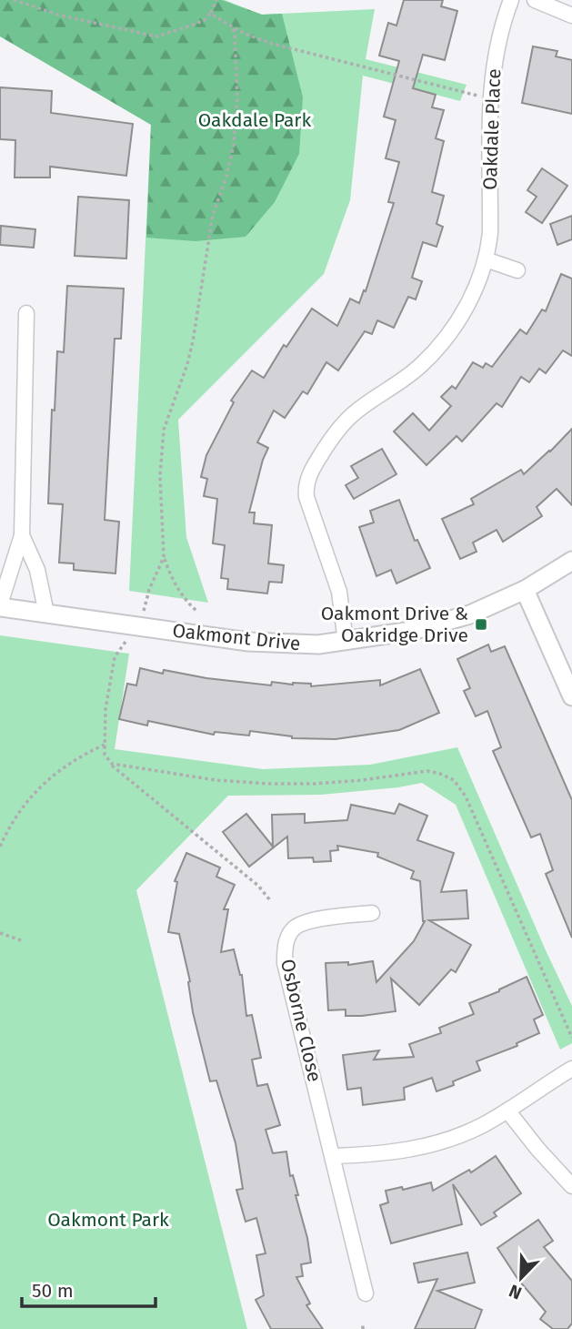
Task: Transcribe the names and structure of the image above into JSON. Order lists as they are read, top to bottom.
{
  "streets": {
    "street": ["Oakdale Place", "Oakmont Drive", "Osborne Close"]
  },
  "crossings": [
    ["Oakdale Place", "Oakmont Drive"]
  ],
  "parks": ["Oakdale Park", "Oakmont Park"],
  "places": {
    "transit": ["Oakmont Drive & Oakridge Drive"]
  },
  "scale_bar": "50 m",
  "north": "bottom left"
}
